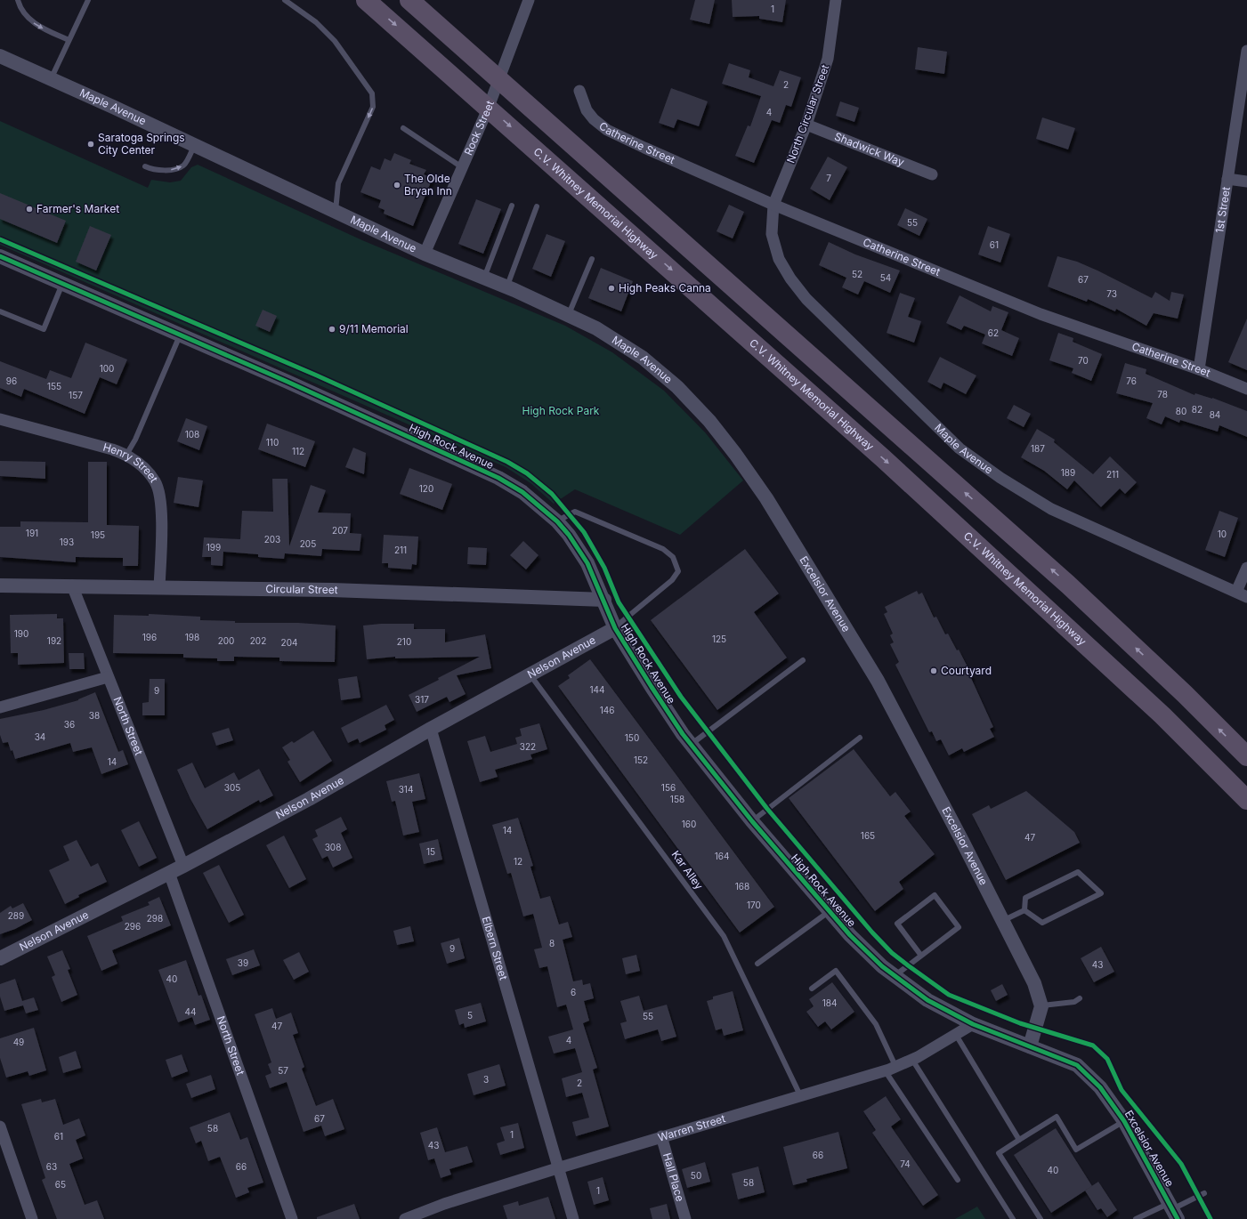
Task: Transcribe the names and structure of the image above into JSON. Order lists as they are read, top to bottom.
{
  "streets": {
    "highway": ["C.V. Whitney Memorial Highway"],
    "street": [
      "Maple Avenue",
      "North Circular Street",
      "Rock Street",
      "Catherine Street",
      "Shadwick Way",
      "1st Street",
      "High Rock Avenue",
      "Henry Street",
      "Circular Street",
      "Excelsior Avenue",
      "Nelson Avenue",
      "North Street",
      "Elbern Street",
      "Warren Street",
      "Hall Place"
    ],
    "lane": ["Kar Alley"]
  },
  "crossings": [
    ["Maple Avenue", "North Circular Street"],
    ["Maple Avenue", "Rock Street"],
    ["Maple Avenue", "Catherine Street"],
    ["Maple Avenue", "Excelsior Avenue"],
    ["North Circular Street", "Catherine Street"],
    ["North Circular Street", "Shadwick Way"],
    ["Rock Street", "C.V. Whitney Memorial Highway"],
    ["Catherine Street", "1st Street"],
    ["High Rock Avenue", "Circular Street"],
    ["High Rock Avenue", "Excelsior Avenue"],
    ["High Rock Avenue", "Nelson Avenue"],
    ["High Rock Avenue", "Warren Street"],
    ["Henry Street", "Circular Street"],
    ["Circular Street", "North Street"],
    ["Nelson Avenue", "North Street"],
    ["Nelson Avenue", "Kar Alley"],
    ["Nelson Avenue", "Elbern Street"],
    ["Kar Alley", "Warren Street"],
    ["Elbern Street", "Warren Street"],
    ["Warren Street", "Hall Place"]
  ],
  "parks": ["High Rock Park"],
  "places": [
    "Saratoga Springs City Center",
    "The Olde Bryan Inn",
    "Farmer's Market",
    "High Peaks Canna",
    "9/11 Memorial",
    "Courtyard"
  ],
  "house_numbers": [
    "1",
    "2",
    "4",
    "7",
    "55",
    "61",
    "52",
    "54",
    "67",
    "73",
    "62",
    "70",
    "100",
    "96",
    "76",
    "155",
    "78",
    "157",
    "82",
    "80",
    "84",
    "108",
    "110",
    "187",
    "112",
    "189",
    "211",
    "120",
    "207",
    "191",
    "10",
    "195",
    "203",
    "193",
    "205",
    "199",
    "211",
    "190",
    "196",
    "198",
    "125",
    "192",
    "200",
    "202",
    "210",
    "204",
    "144",
    "9",
    "317",
    "146",
    "38",
    "36",
    "34",
    "150",
    "322",
    "152",
    "14",
    "305",
    "156",
    "314",
    "158",
    "160",
    "14",
    "165",
    "47",
    "308",
    "15",
    "164",
    "12",
    "168",
    "170",
    "289",
    "298",
    "296",
    "8",
    "9",
    "39",
    "43",
    "40",
    "6",
    "184",
    "44",
    "5",
    "55",
    "47",
    "4",
    "49",
    "57",
    "3",
    "2",
    "67",
    "58",
    "1",
    "61",
    "43",
    "66",
    "74",
    "63",
    "66",
    "40",
    "50",
    "58",
    "65",
    "1"
  ]
}
